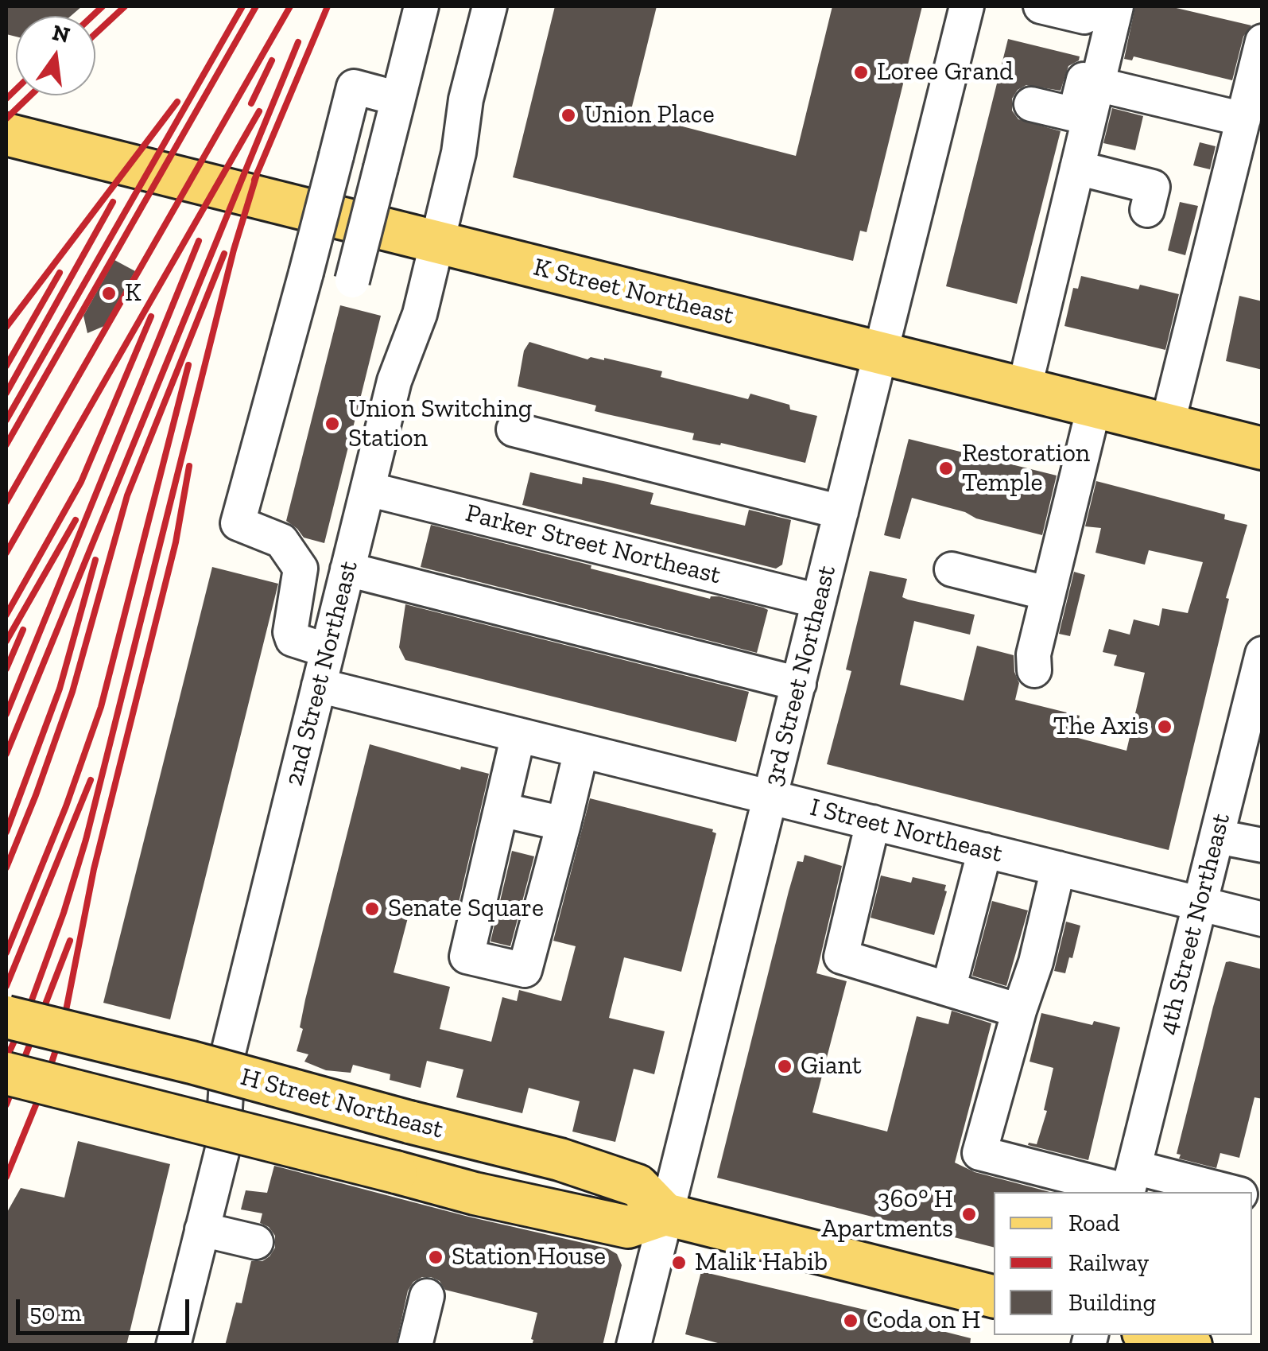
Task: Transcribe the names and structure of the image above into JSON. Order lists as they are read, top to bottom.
{
  "streets": {
    "main road": ["K Street Northeast", "H Street Northeast"],
    "street": [
      "Parker Street Northeast",
      "2nd Street Northeast",
      "3rd Street Northeast",
      "I Street Northeast",
      "4th Street Northeast"
    ]
  },
  "crossings": [
    ["K Street Northeast", "2nd Street Northeast"],
    ["K Street Northeast", "3rd Street Northeast"],
    ["Parker Street Northeast", "2nd Street Northeast"],
    ["Parker Street Northeast", "3rd Street Northeast"],
    ["2nd Street Northeast", "I Street Northeast"],
    ["3rd Street Northeast", "I Street Northeast"],
    ["3rd Street Northeast", "H Street Northeast"],
    ["I Street Northeast", "4th Street Northeast"]
  ],
  "places": [
    "Loree Grand",
    "Union Place",
    "K",
    "Union Switching Station",
    "Restoration Temple",
    "The Axis",
    "Senate Square",
    "Giant",
    "360° H Apartments",
    "Station House",
    "Malik Habib",
    "Coda on H"
  ],
  "legend": ["Road", "Railway", "Building"],
  "scale_bar": "50 m",
  "north": "top"
}
